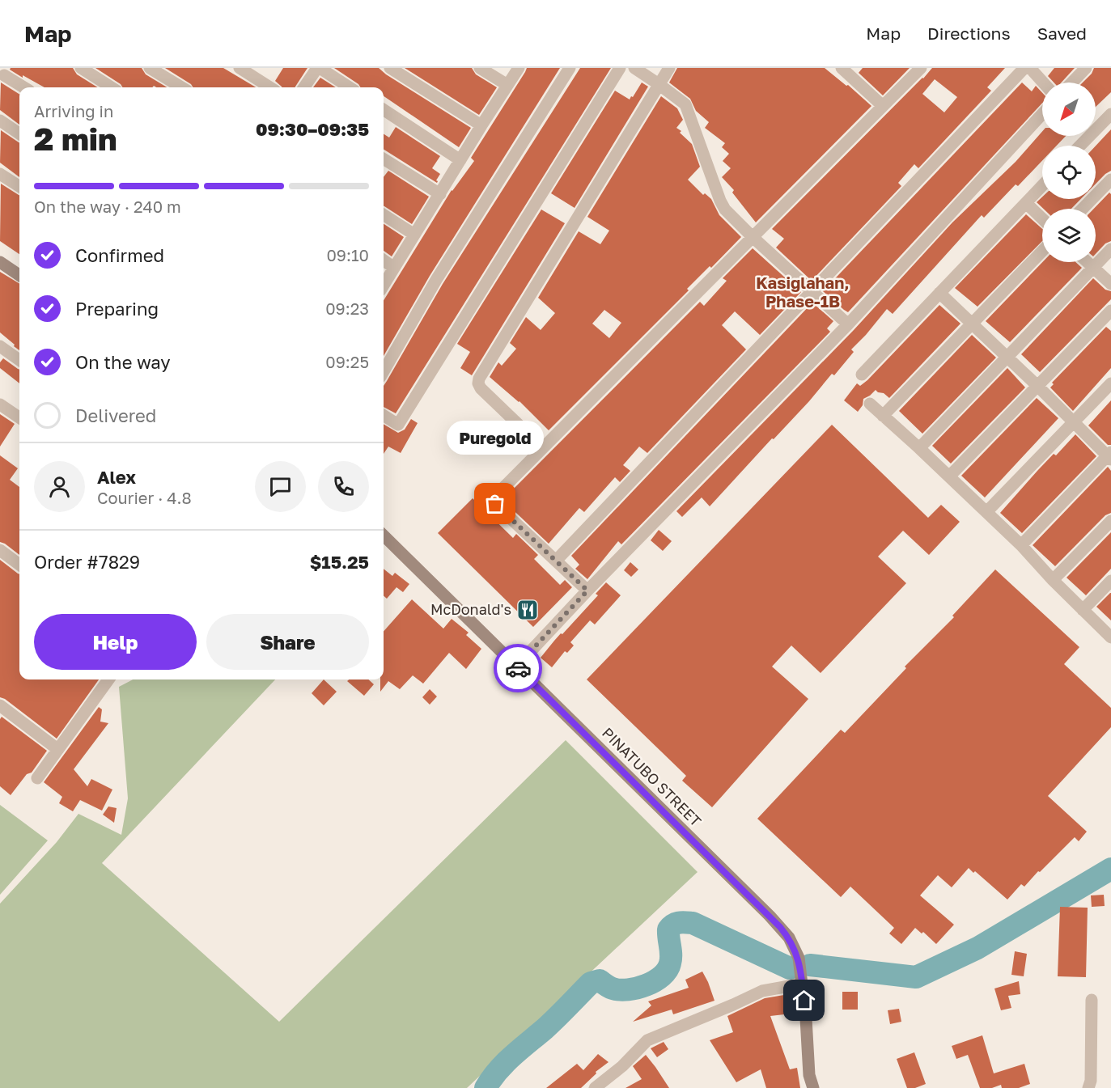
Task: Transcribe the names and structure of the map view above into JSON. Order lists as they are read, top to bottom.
{
  "streets": {
    "street": ["PINATUBO STREET"]
  },
  "districts": ["Kasiglahan, Phase-1B"],
  "places": {
    "other": ["Puregold"],
    "restaurant": ["McDonald's"]
  },
  "north": "bottom left",
  "page": {
    "header": "Map",
    "nav": ["Map", "Directions", "Saved"],
    "heading": ["2 min", "Arriving in", "09:30–09:35"],
    "panel": [
      "Alex",
      "Courier · 4.8",
      "Order #7829",
      "$15.25"
    ],
    "bar": "On the way · 240 m",
    "list": [
      ["Confirmed", "09:10"],
      ["Preparing", "09:23"],
      ["On the way", "09:25"],
      "Delivered"
    ],
    "bubble": "Puregold",
    "buttons": ["Help", "Share"]
  }
}
